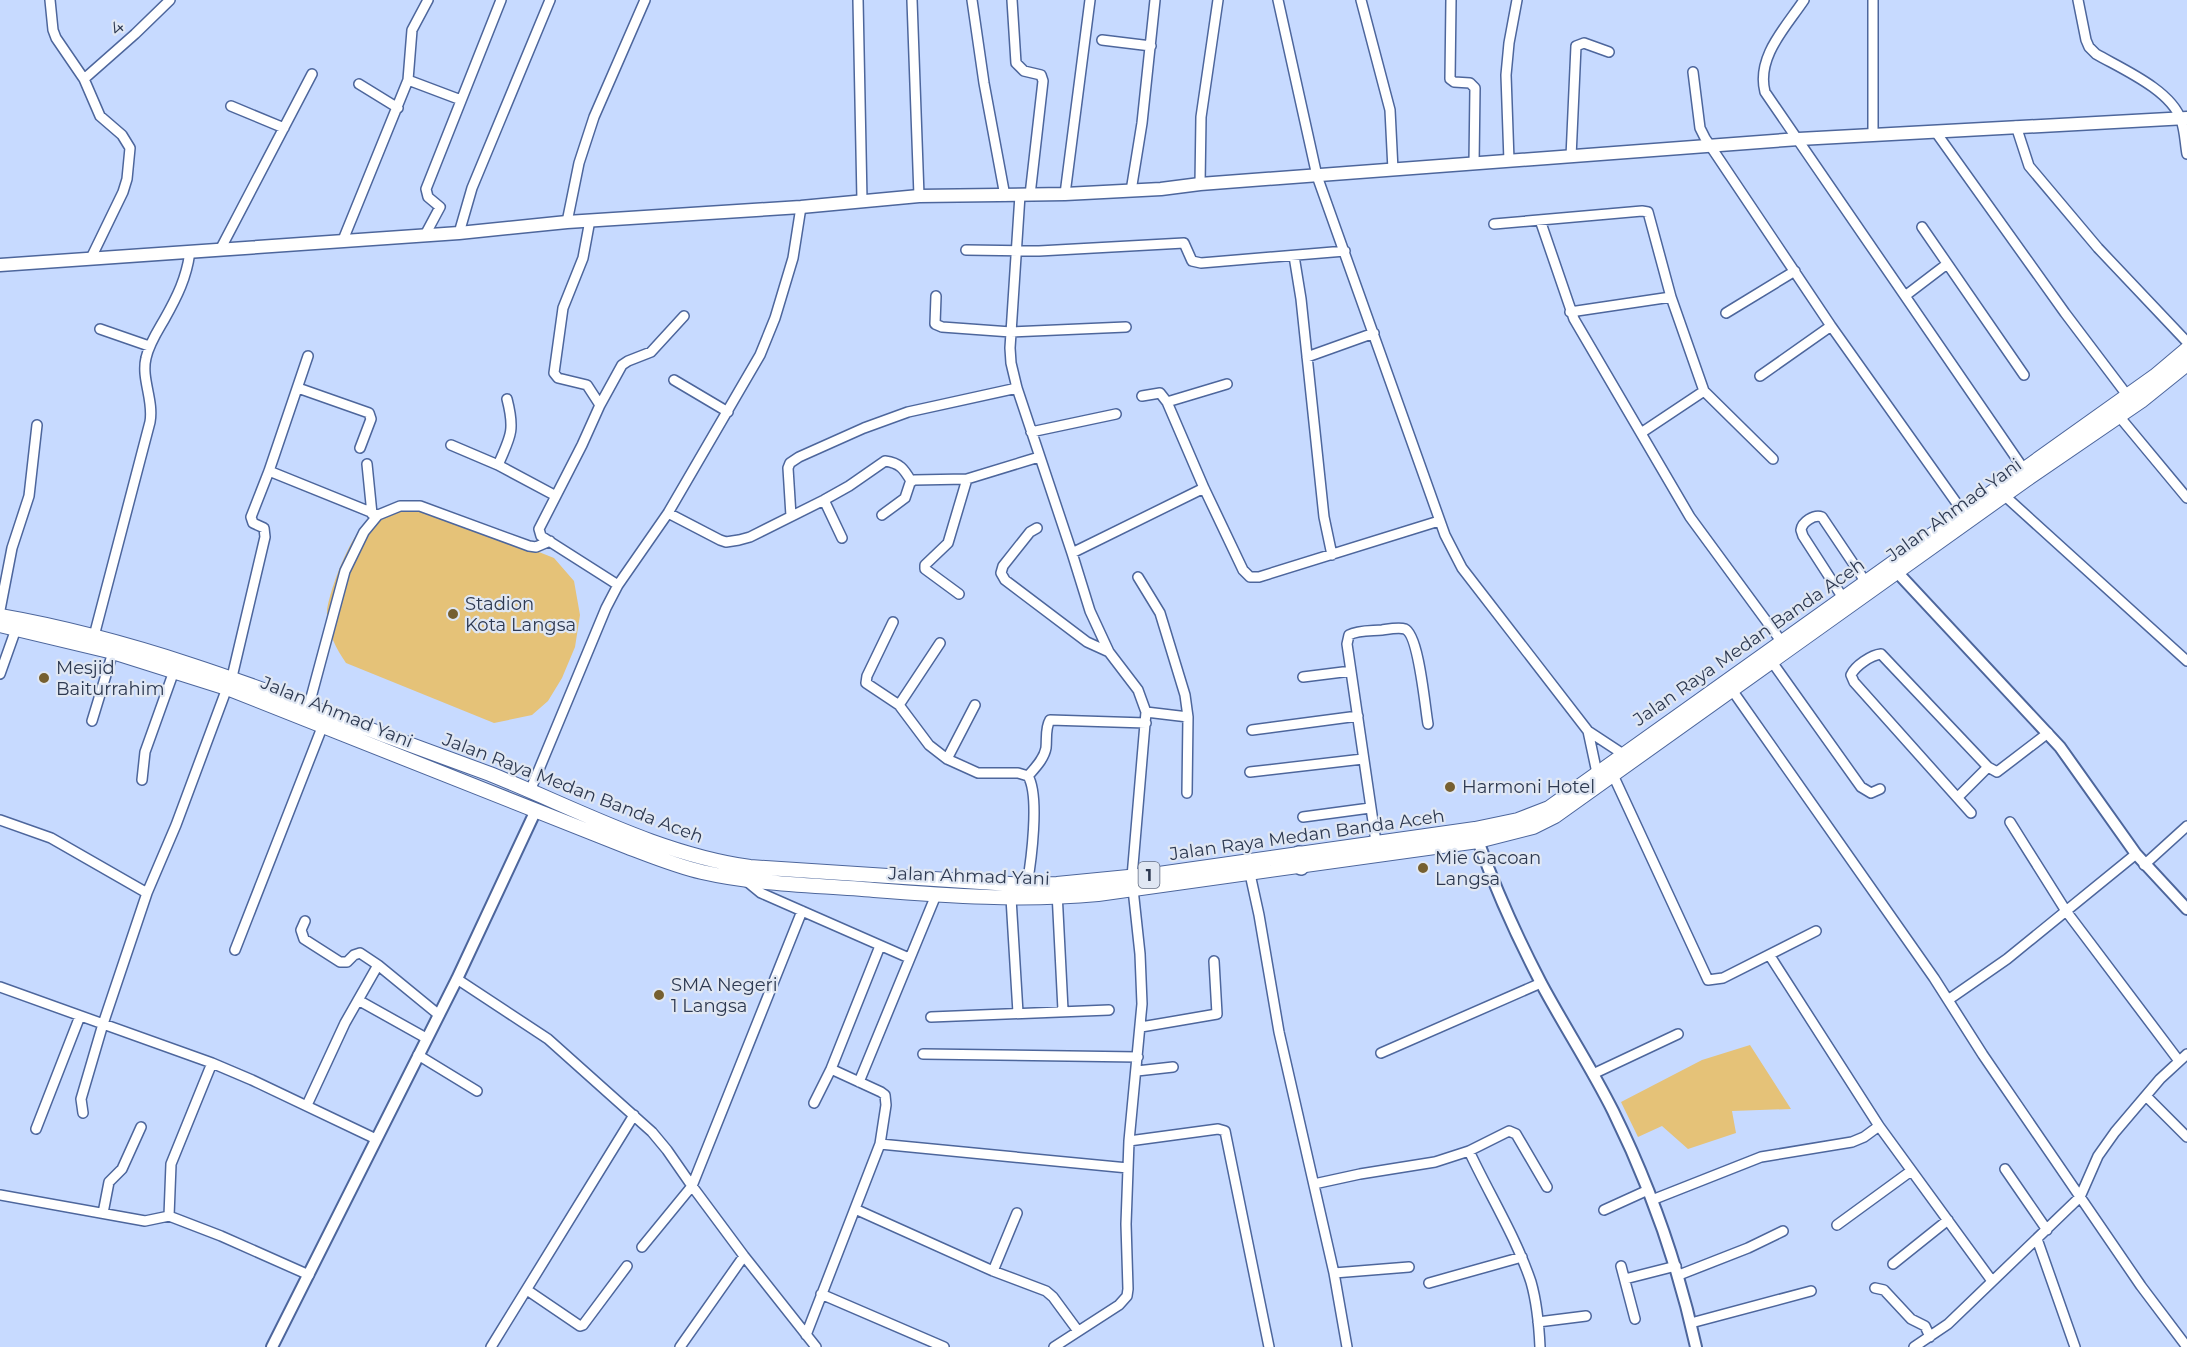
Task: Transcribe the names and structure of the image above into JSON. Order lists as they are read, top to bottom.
{
  "streets": {
    "main road": ["Jalan Ahmad Yani", "Jalan Raya Medan Banda Aceh", "1"],
    "street": ["4"]
  },
  "crossings": [
    ["Jalan Ahmad Yani", "Jalan Raya Medan Banda Aceh"]
  ],
  "places": [
    "Stadion Kota Langsa",
    "Mesjid Baiturrahim",
    "Harmoni Hotel",
    "Mie Gacoan Langsa",
    "SMA Negeri 1 Langsa"
  ]
}
